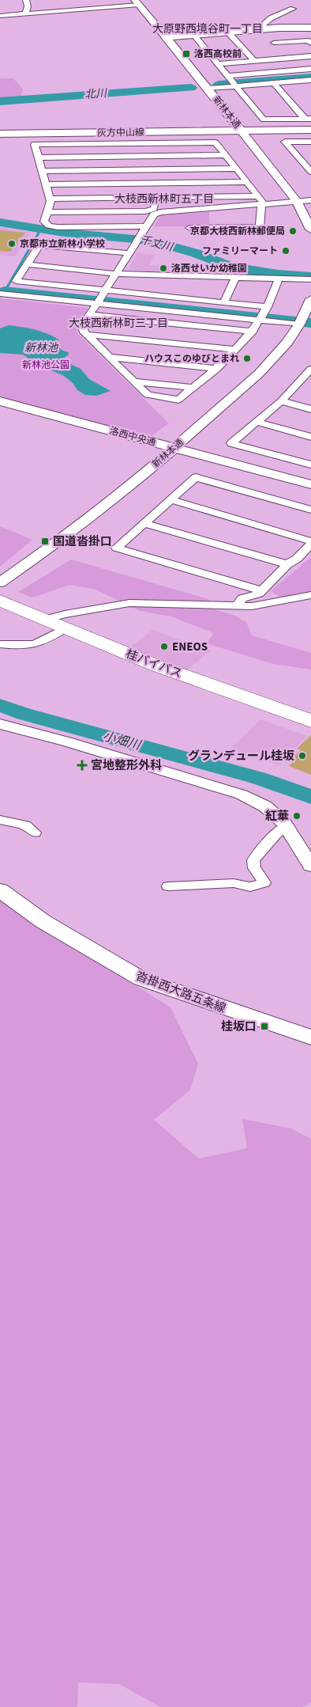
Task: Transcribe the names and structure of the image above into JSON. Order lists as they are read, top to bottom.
{
  "streets": {
    "highway": ["桂バイパス"],
    "main road": ["新林本通", "灰方中山線", "沓掛西大路五条線"],
    "street": ["洛西中央通"]
  },
  "crossings": [
    ["新林本通", "灰方中山線"],
    ["新林本通", "洛西中央通"]
  ],
  "districts": ["大原野西境谷町一丁目", "大枝西新林町五丁目", "大枝西新林町三丁目"],
  "water": [
    "北川",
    "千丈川",
    "新林池",
    "小畑川"
  ],
  "parks": ["新林池公園"],
  "places": {
    "transit": ["洛西高校前", "国道沓掛口", "桂坂口"],
    "other": [
      "京都大枝西新林郵便局",
      "京都市立新林小学校",
      "ファミリーマート",
      "洛西せいか幼稚園",
      "ハウスこのゆびとまれ",
      "ENEOS",
      "グランデュール桂坂",
      "紅華"
    ],
    "health": ["宮地整形外科"]
  }
}
